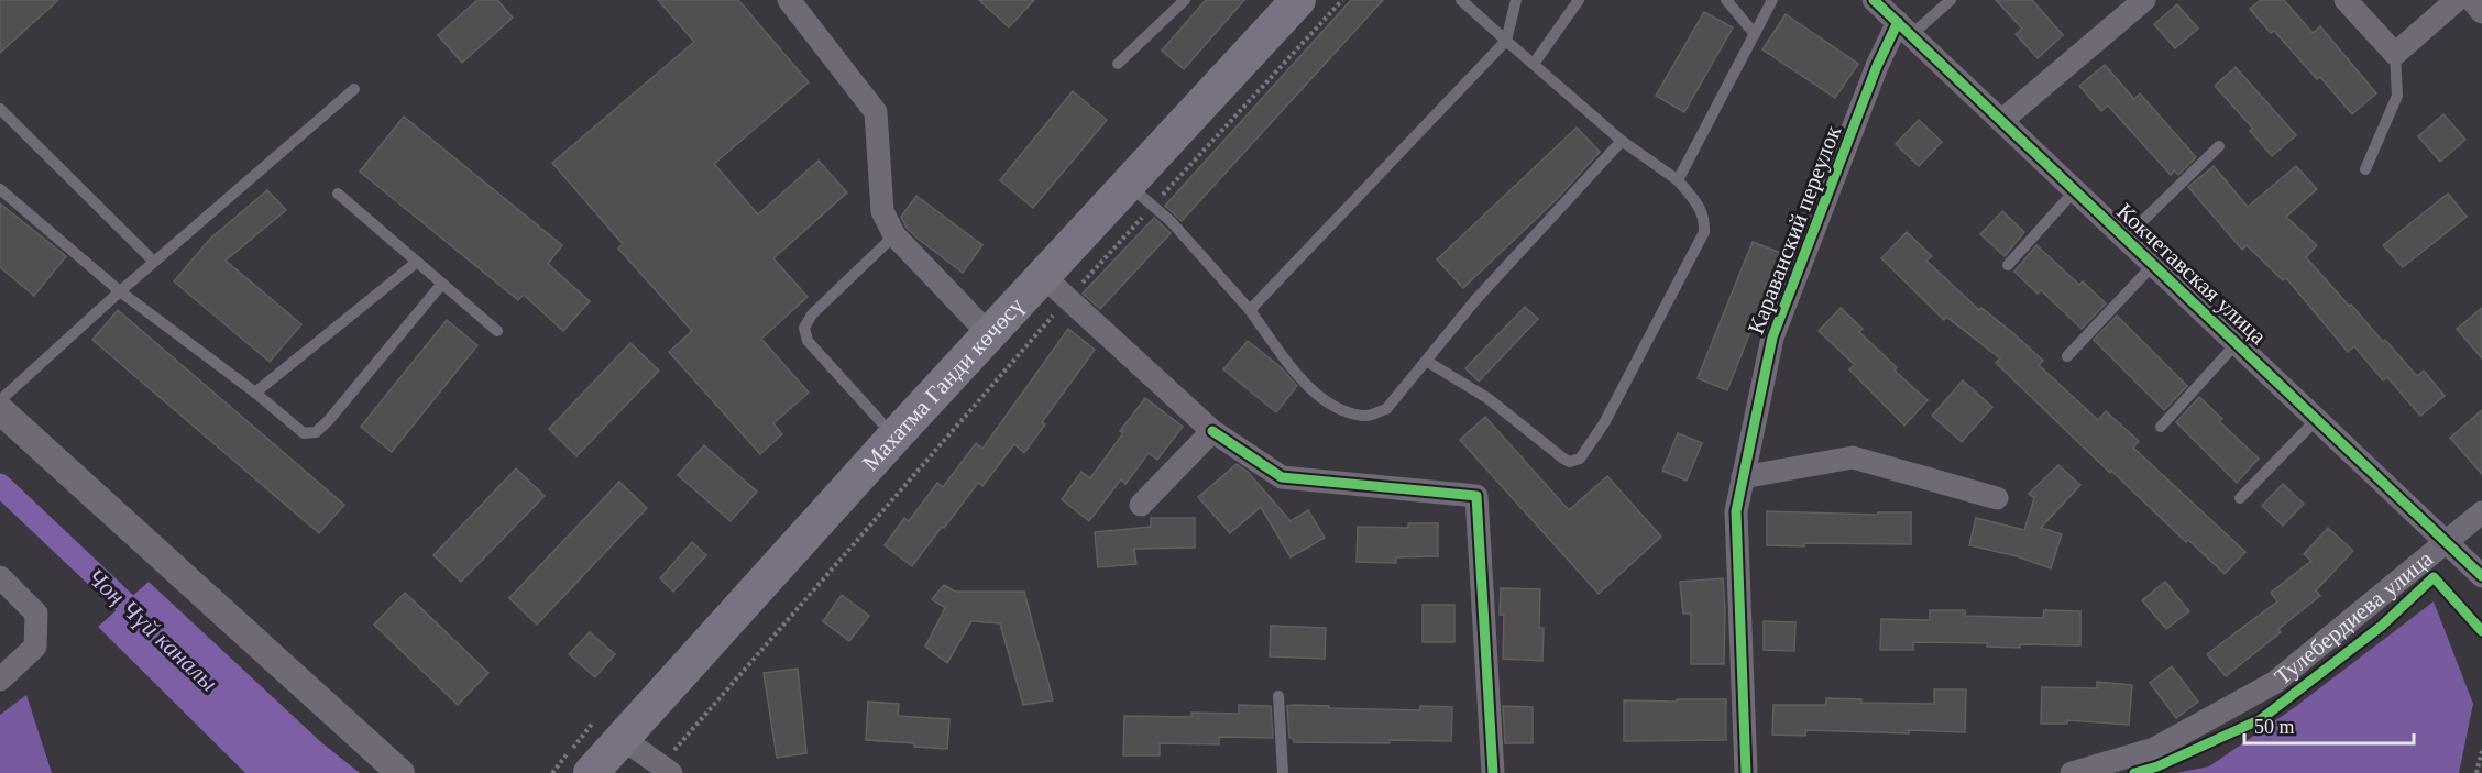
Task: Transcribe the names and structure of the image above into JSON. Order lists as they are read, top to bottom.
{
  "streets": {
    "main road": ["Махатма Ганди көчөсү"],
    "street": ["Караванский переулок", "Кокчетавская улица", "Тулебердиева улица"]
  },
  "crossings": [
    ["Караванский переулок", "Кокчетавская улица"],
    ["Кокчетавская улица", "Тулебердиева улица"]
  ],
  "water": ["Чоң Чүй каналы"],
  "scale_bar": "50 m"
}
